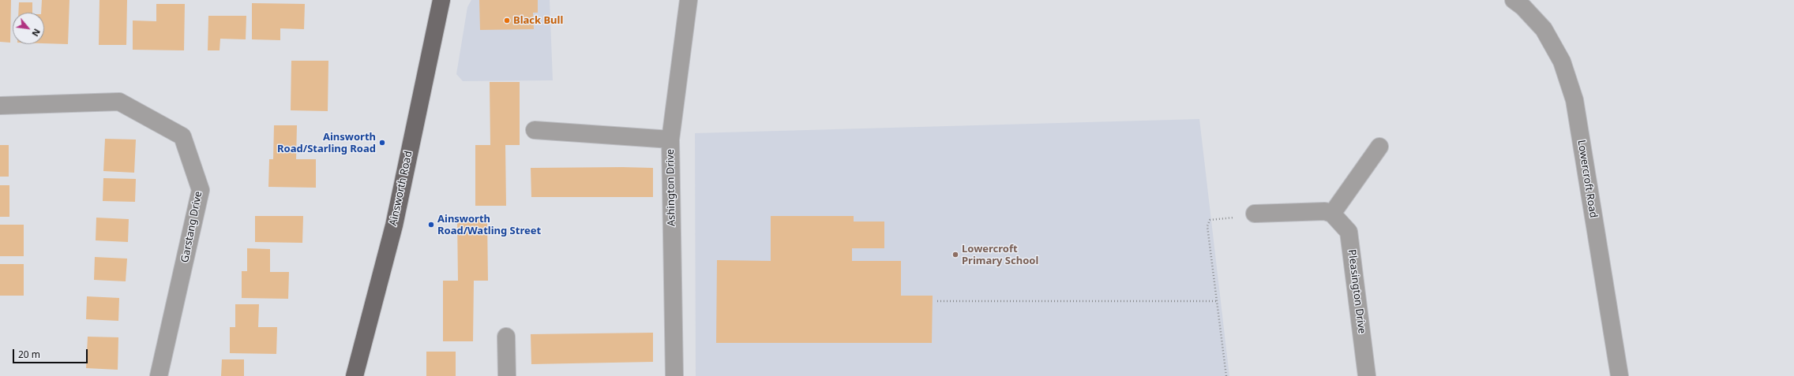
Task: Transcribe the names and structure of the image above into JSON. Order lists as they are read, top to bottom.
{
  "streets": {
    "main road": ["Ainsworth Road"],
    "street": [
      "Lowercroft Road",
      "Ashington Drive",
      "Garstang Drive",
      "Pleasington Drive"
    ]
  },
  "places": [
    "Black Bull",
    "Ainsworth Road/Starling Road",
    "Ainsworth Road/Watling Street",
    "Lowercroft Primary School"
  ],
  "scale_bar": "20 m",
  "north": "bottom right"
}
